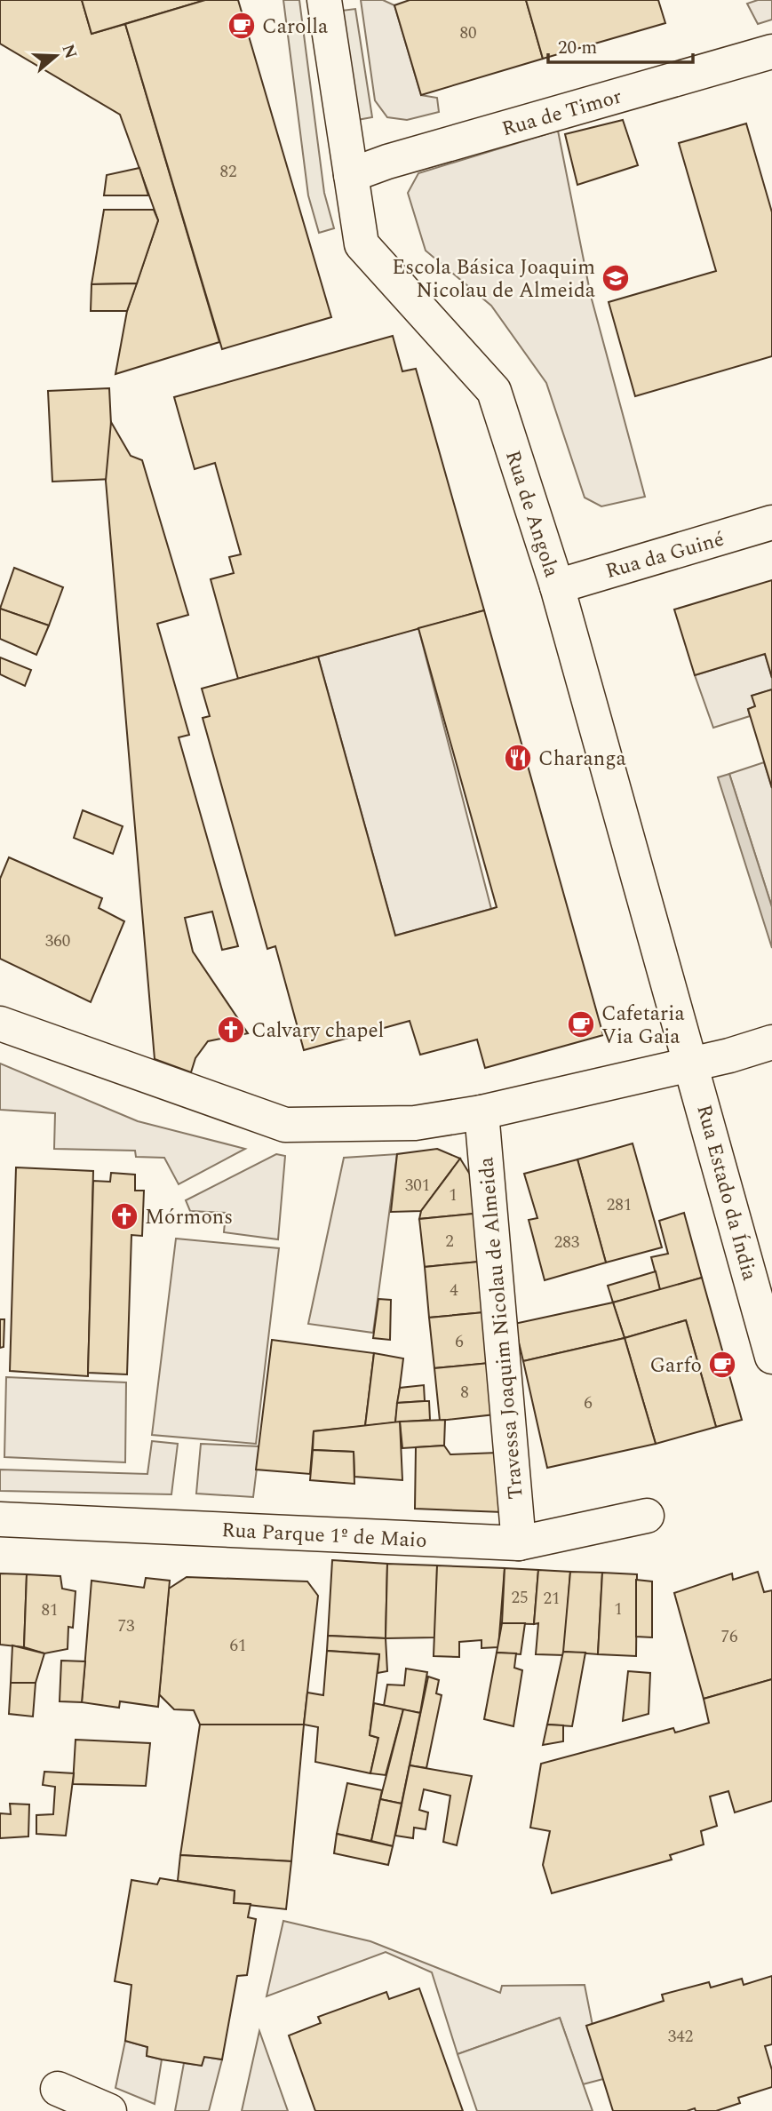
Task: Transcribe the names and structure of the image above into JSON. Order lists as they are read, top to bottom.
{
  "streets": {
    "street": [
      "Rua de Timor",
      "Rua de Angola",
      "Rua da Guiné",
      "Rua Estado da Índia",
      "Travessa Joaquim Nicolau de Almeida",
      "Rua Parque 1º de Maio"
    ]
  },
  "crossings": [
    ["Rua de Timor", "Rua de Angola"],
    ["Rua de Angola", "Rua da Guiné"],
    ["Rua de Angola", "Rua Estado da Índia"],
    ["Travessa Joaquim Nicolau de Almeida", "Rua Parque 1º de Maio"]
  ],
  "places": {
    "cafe": ["Carolla", "Cafetaria Via Gaia", "Garfo"],
    "school or university": ["Escola Básica Joaquim Nicolau de Almeida"],
    "restaurant": ["Charanga"],
    "church": ["Calvary chapel", "Mórmons"]
  },
  "house_numbers": [
    "80",
    "82",
    "360",
    "301",
    "1",
    "281",
    "2",
    "283",
    "4",
    "6",
    "8",
    "6",
    "25",
    "21",
    "1",
    "81",
    "73",
    "76",
    "61",
    "342"
  ],
  "scale_bar": "20 m",
  "north": "right"
}
